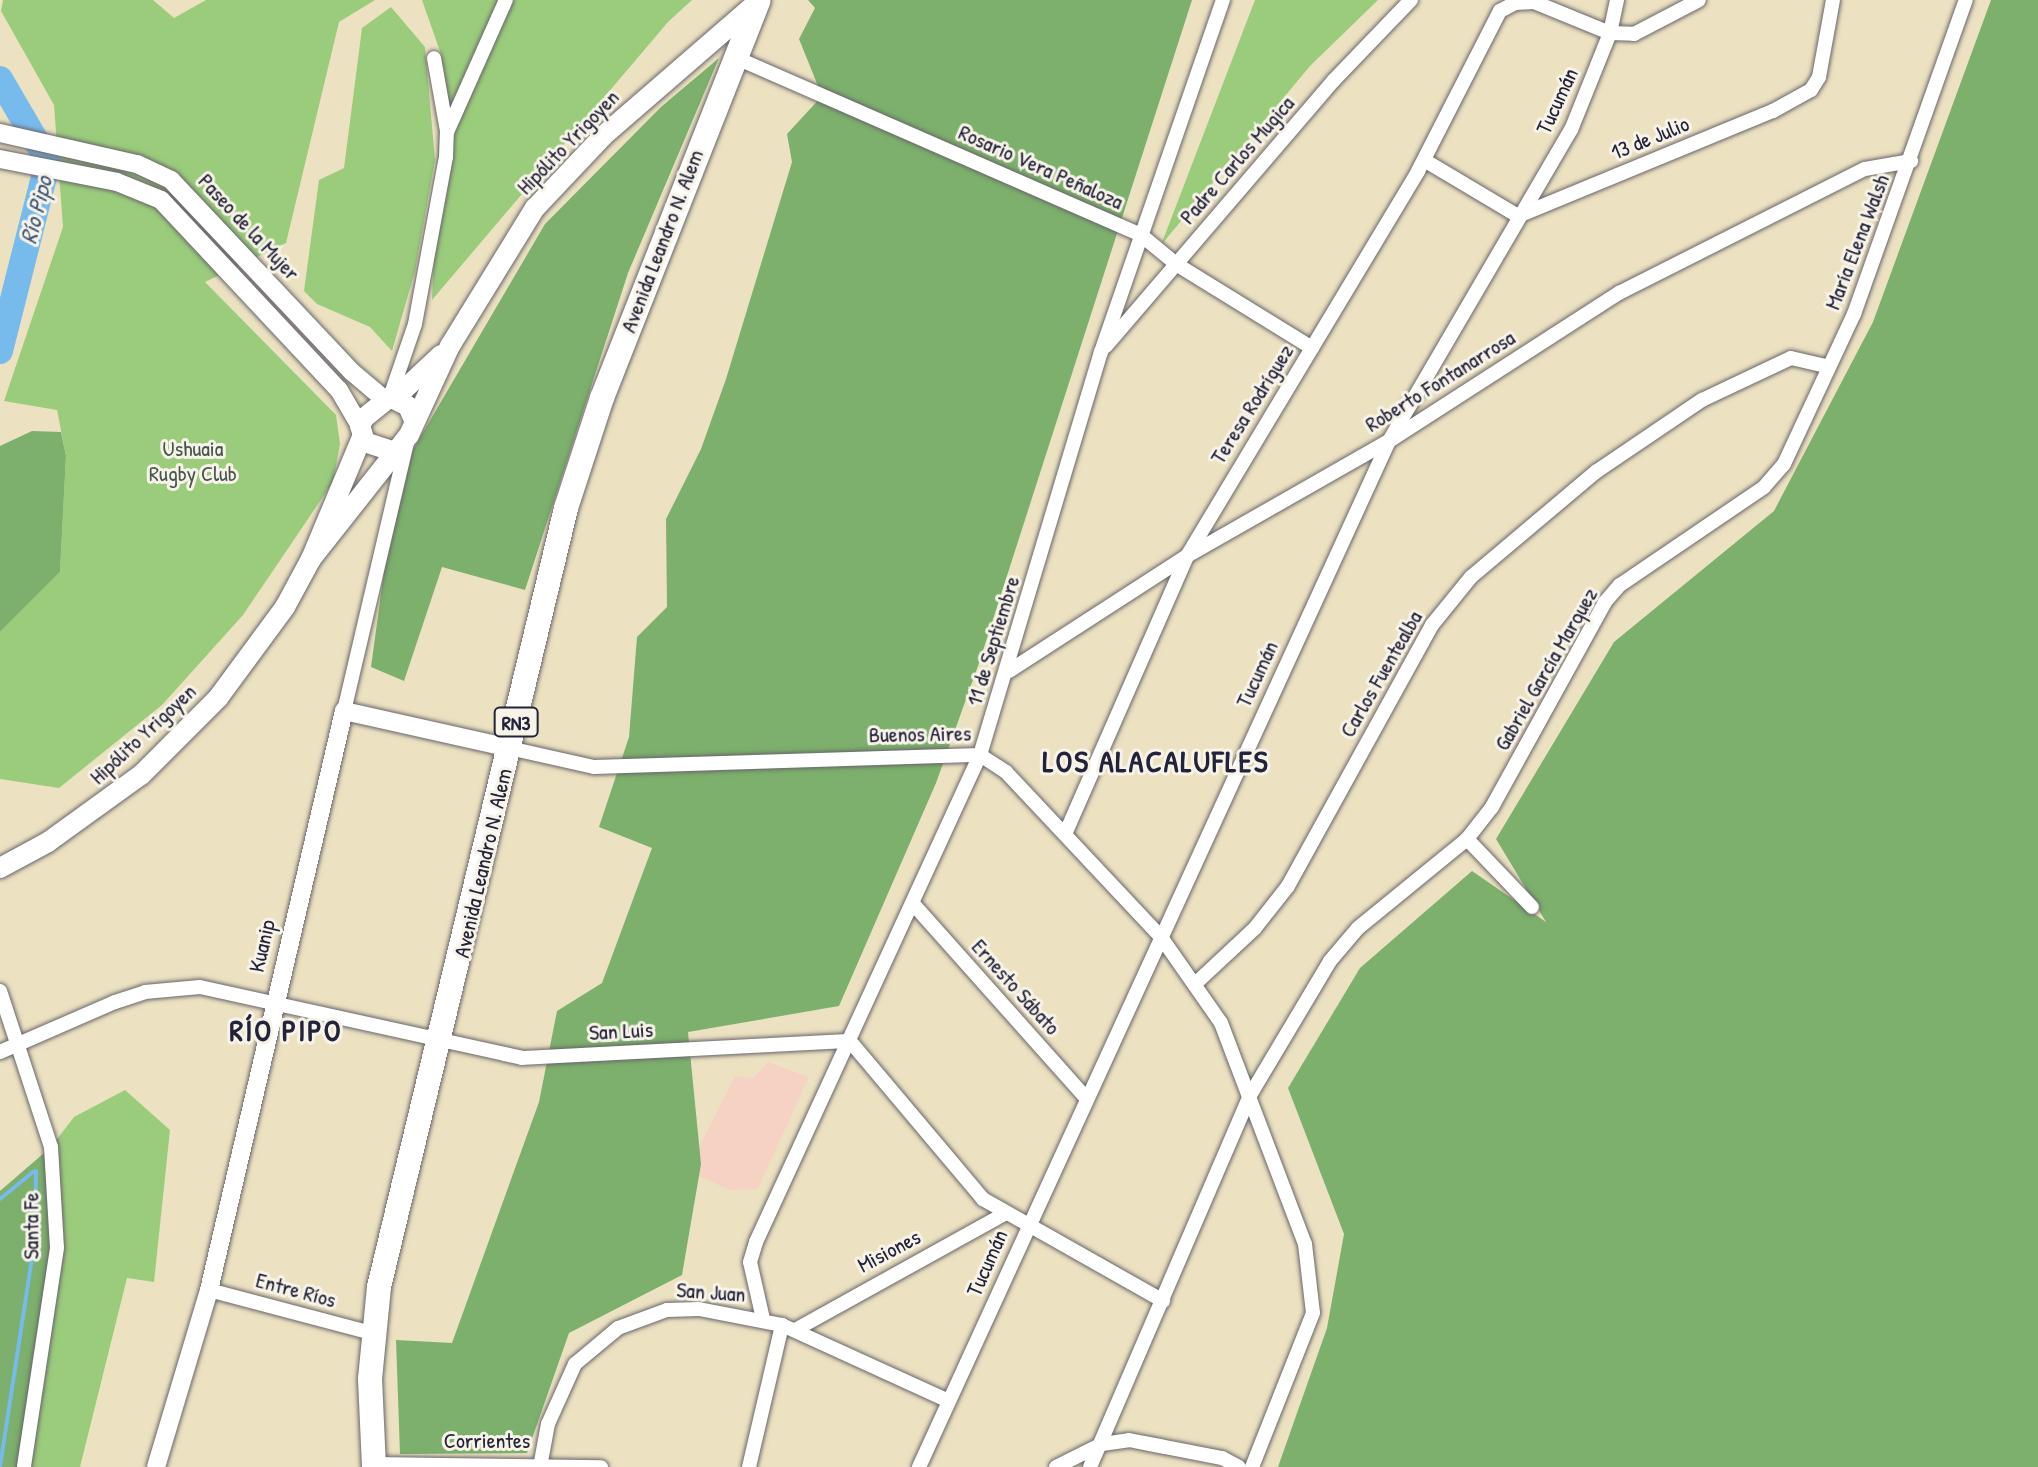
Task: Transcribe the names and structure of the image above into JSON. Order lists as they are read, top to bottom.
{
  "streets": {
    "highway": ["Avenida Leandro N. Alem", "RN3"],
    "main road": ["Hipólito Yrigoyen"],
    "street": [
      "Tucumán",
      "13 de Julio",
      "Padre Carlos Mugica",
      "Rosario Vera Peñaloza",
      "Paseo de la Mujer",
      "María Elena Walsh",
      "Roberto Fontanarrosa",
      "Teresa Rodríguez",
      "11 de Septiembre",
      "Gabriel García Marquez",
      "Carlos Fuentealba",
      "Buenos Aires",
      "Kuanip",
      "Ernesto Sábato",
      "San Luis",
      "Santa Fe",
      "Misiones",
      "Entre Ríos",
      "San Juan",
      "Corrientes"
    ]
  },
  "crossings": [
    ["Tucumán", "13 de Julio"],
    ["Tucumán", "Roberto Fontanarrosa"],
    ["Tucumán", "Teresa Rodríguez"],
    ["Tucumán", "Buenos Aires"],
    ["Tucumán", "Ernesto Sábato"],
    ["Tucumán", "San Juan"],
    ["Hipólito Yrigoyen", "Paseo de la Mujer"],
    ["Hipólito Yrigoyen", "Avenida Leandro N. Alem"],
    ["Hipólito Yrigoyen", "Kuanip"],
    ["Padre Carlos Mugica", "Rosario Vera Peñaloza"],
    ["Padre Carlos Mugica", "11 de Septiembre"],
    ["Rosario Vera Peñaloza", "Avenida Leandro N. Alem"],
    ["Rosario Vera Peñaloza", "Teresa Rodríguez"],
    ["Rosario Vera Peñaloza", "11 de Septiembre"],
    ["Paseo de la Mujer", "Kuanip"],
    ["Avenida Leandro N. Alem", "Buenos Aires"],
    ["Avenida Leandro N. Alem", "San Luis"],
    ["Avenida Leandro N. Alem", "Entre Ríos"],
    ["Avenida Leandro N. Alem", "Corrientes"],
    ["María Elena Walsh", "Roberto Fontanarrosa"],
    ["María Elena Walsh", "Gabriel García Marquez"],
    ["María Elena Walsh", "Carlos Fuentealba"],
    ["Roberto Fontanarrosa", "Teresa Rodríguez"],
    ["Roberto Fontanarrosa", "11 de Septiembre"],
    ["Teresa Rodríguez", "Buenos Aires"],
    ["11 de Septiembre", "Buenos Aires"],
    ["11 de Septiembre", "Ernesto Sábato"],
    ["11 de Septiembre", "San Luis"],
    ["11 de Septiembre", "San Juan"],
    ["Gabriel García Marquez", "Buenos Aires"],
    ["Carlos Fuentealba", "Buenos Aires"],
    ["Buenos Aires", "Kuanip"],
    ["Kuanip", "San Luis"],
    ["Kuanip", "Entre Ríos"],
    ["San Luis", "Santa Fe"],
    ["Misiones", "San Juan"],
    ["San Juan", "Corrientes"]
  ],
  "districts": ["LOS ALACALUFLES", "RÍO PIPO"],
  "water": ["Río Pipo"],
  "parks": ["Ushuaia Rugby Club"]
}
